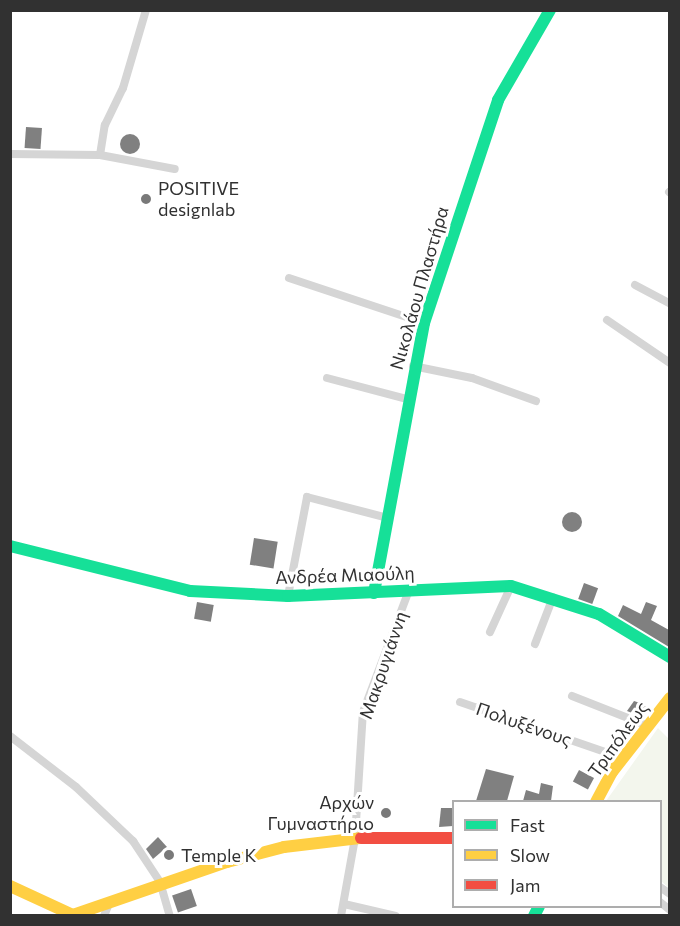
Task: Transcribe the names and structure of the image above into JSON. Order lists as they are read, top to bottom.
{
  "streets": {
    "street": [
      "Νικολάου Πλαστήρα",
      "Ανδρέα Μιαούλη",
      "Μακρυγιάννη",
      "Πολυξένους",
      "Τριπόλεως"
    ]
  },
  "crossings": [
    ["Νικολάου Πλαστήρα", "Ανδρέα Μιαούλη"],
    ["Ανδρέα Μιαούλη", "Μακρυγιάννη"],
    ["Πολυξένους", "Τριπόλεως"]
  ],
  "places": ["POSITIVE designlab", "Αρχών Γυμναστήριο", "Temple K"],
  "legend": ["Fast", "Slow", "Jam"]
}
